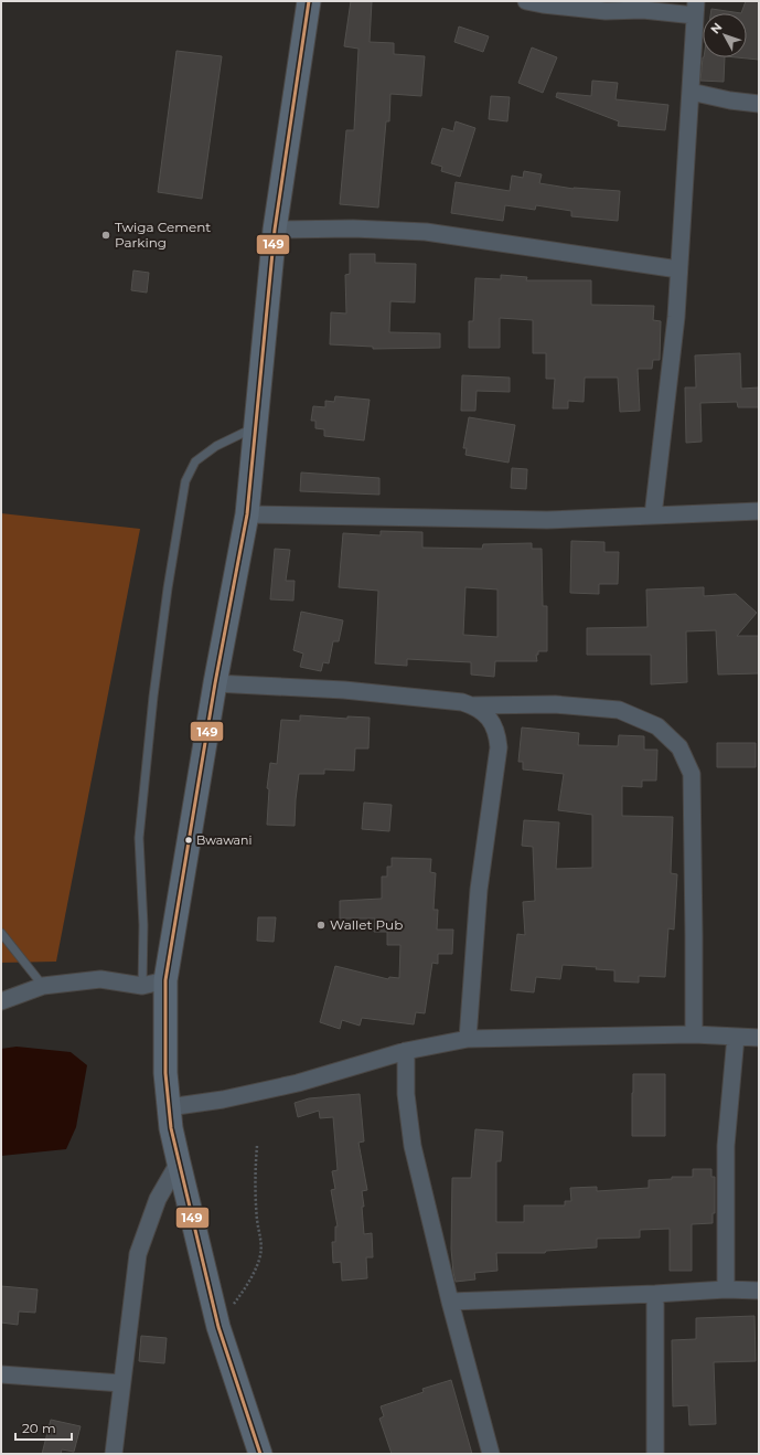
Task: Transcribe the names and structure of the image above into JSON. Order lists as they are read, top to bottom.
{
  "places": ["Twiga Cement Parking", "Bwawani", "Wallet Pub"],
  "lines": ["transit line 149"],
  "scale_bar": "20 m",
  "north": "top left"
}
